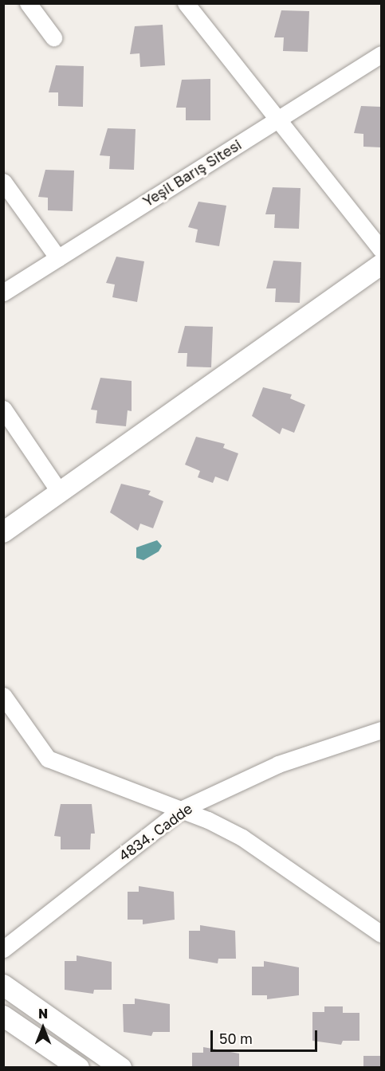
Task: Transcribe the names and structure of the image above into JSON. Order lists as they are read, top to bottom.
{
  "streets": {
    "street": ["Yeşil Barış Sitesi", "4834. Cadde"]
  },
  "scale_bar": "50 m",
  "north": "top"
}
